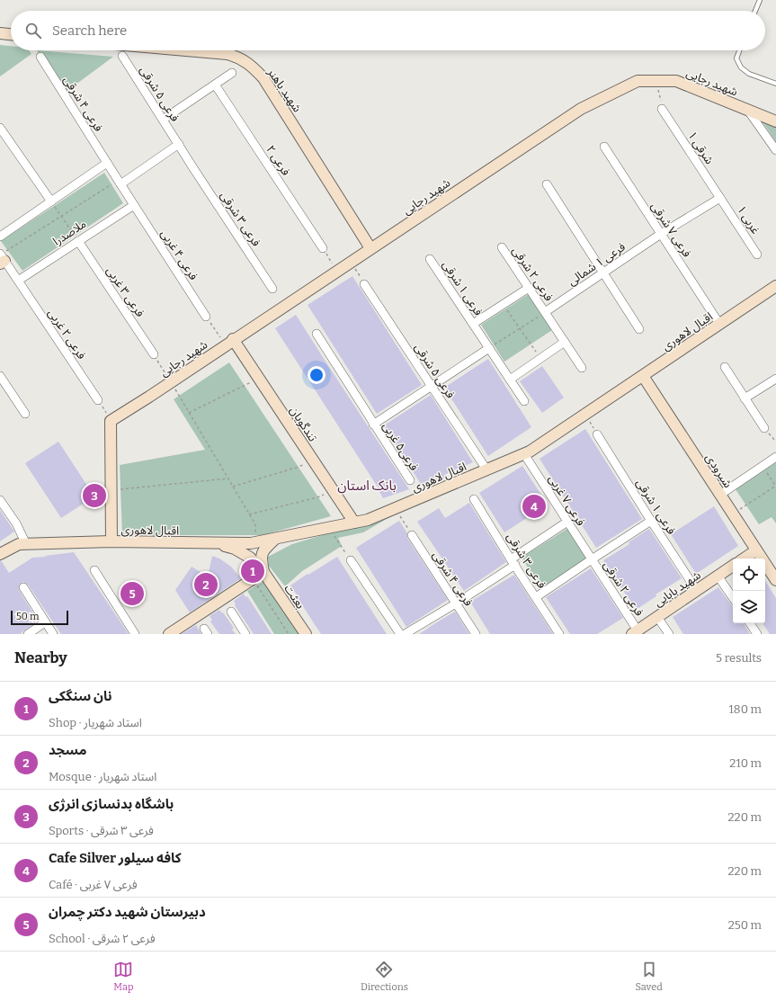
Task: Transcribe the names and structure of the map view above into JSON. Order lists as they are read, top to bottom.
{
  "streets": {
    "street": [
      "شهید رجایی",
      "شهید باهنر",
      "فرعی ۵ شرقی",
      "فرعی ۴ شرقی",
      "۱ شرقی",
      "فرعی ۲",
      "فرعی ۳ شرقی",
      "۱ غربی",
      "فرعی ۷ شرقی",
      "ملاصدرا",
      "فرعی ۴ غربی",
      "فرعی ۱ شمالی",
      "فرعی ۲ شرقی",
      "فرعی ۱ شرقی",
      "فرعی ۳ غربی",
      "اقبال لاهوری",
      "فرعی ۲ غربی",
      "تندگویان",
      "فرعی۵ غربی",
      "شیرودی",
      "فرعی ۷ غربی",
      "شهید بابایی",
      "بعثت"
    ]
  },
  "crossings": [
    ["شهید رجایی", "شهید باهنر"],
    ["شهید رجایی", "تندگویان"],
    ["فرعی ۵ شرقی", "فرعی ۳ شرقی"],
    ["فرعی ۵ شرقی", "اقبال لاهوری"],
    ["۱ شرقی", "۱ غربی"],
    ["۱ شرقی", "فرعی ۱ شمالی"],
    ["۱ غربی", "فرعی ۱ شمالی"],
    ["فرعی ۷ شرقی", "فرعی ۱ شمالی"],
    ["فرعی ۷ شرقی", "اقبال لاهوری"],
    ["ملاصدرا", "فرعی ۴ غربی"],
    ["ملاصدرا", "فرعی ۳ غربی"],
    ["ملاصدرا", "فرعی ۲ غربی"],
    ["فرعی ۱ شمالی", "فرعی ۲ شرقی"],
    ["فرعی ۲ شرقی", "فرعی ۷ غربی"],
    ["فرعی ۲ شرقی", "شهید بابایی"],
    ["فرعی ۱ شرقی", "شهید بابایی"],
    ["اقبال لاهوری", "تندگویان"],
    ["اقبال لاهوری", "شیرودی"],
    ["اقبال لاهوری", "فرعی ۷ غربی"],
    ["اقبال لاهوری", "بعثت"]
  ],
  "districts": ["بانک استان"],
  "scale_bar": "50 m",
  "page": {
    "search": "Search here",
    "pins": [
      "3",
      "4",
      "1",
      "2",
      "5"
    ],
    "scale": "50 m",
    "heading": ["Nearby", "5 results"],
    "list": [
      {
        "mark": "1",
        "name": "نان سنگکی",
        "note": "Shop · استاد شهریار",
        "value": "180 m"
      },
      {
        "mark": "2",
        "name": "مسجد",
        "note": "Mosque · استاد شهریار",
        "value": "210 m"
      },
      {
        "mark": "3",
        "name": "باشگاه بدنسازی انرژی",
        "note": "Sports · فرعی ۳ شرقی",
        "value": "220 m"
      },
      {
        "mark": "4",
        "name": "Cafe Silver کافه سیلور",
        "note": "Café · فرعی ۷ غربی",
        "value": "220 m"
      },
      {
        "mark": "5",
        "name": "دبیرستان شهید دکتر چمران",
        "note": "School · فرعی ۲ شرقی",
        "value": "250 m"
      }
    ],
    "nav": ["Map", "Directions", "Saved"]
  }
}
